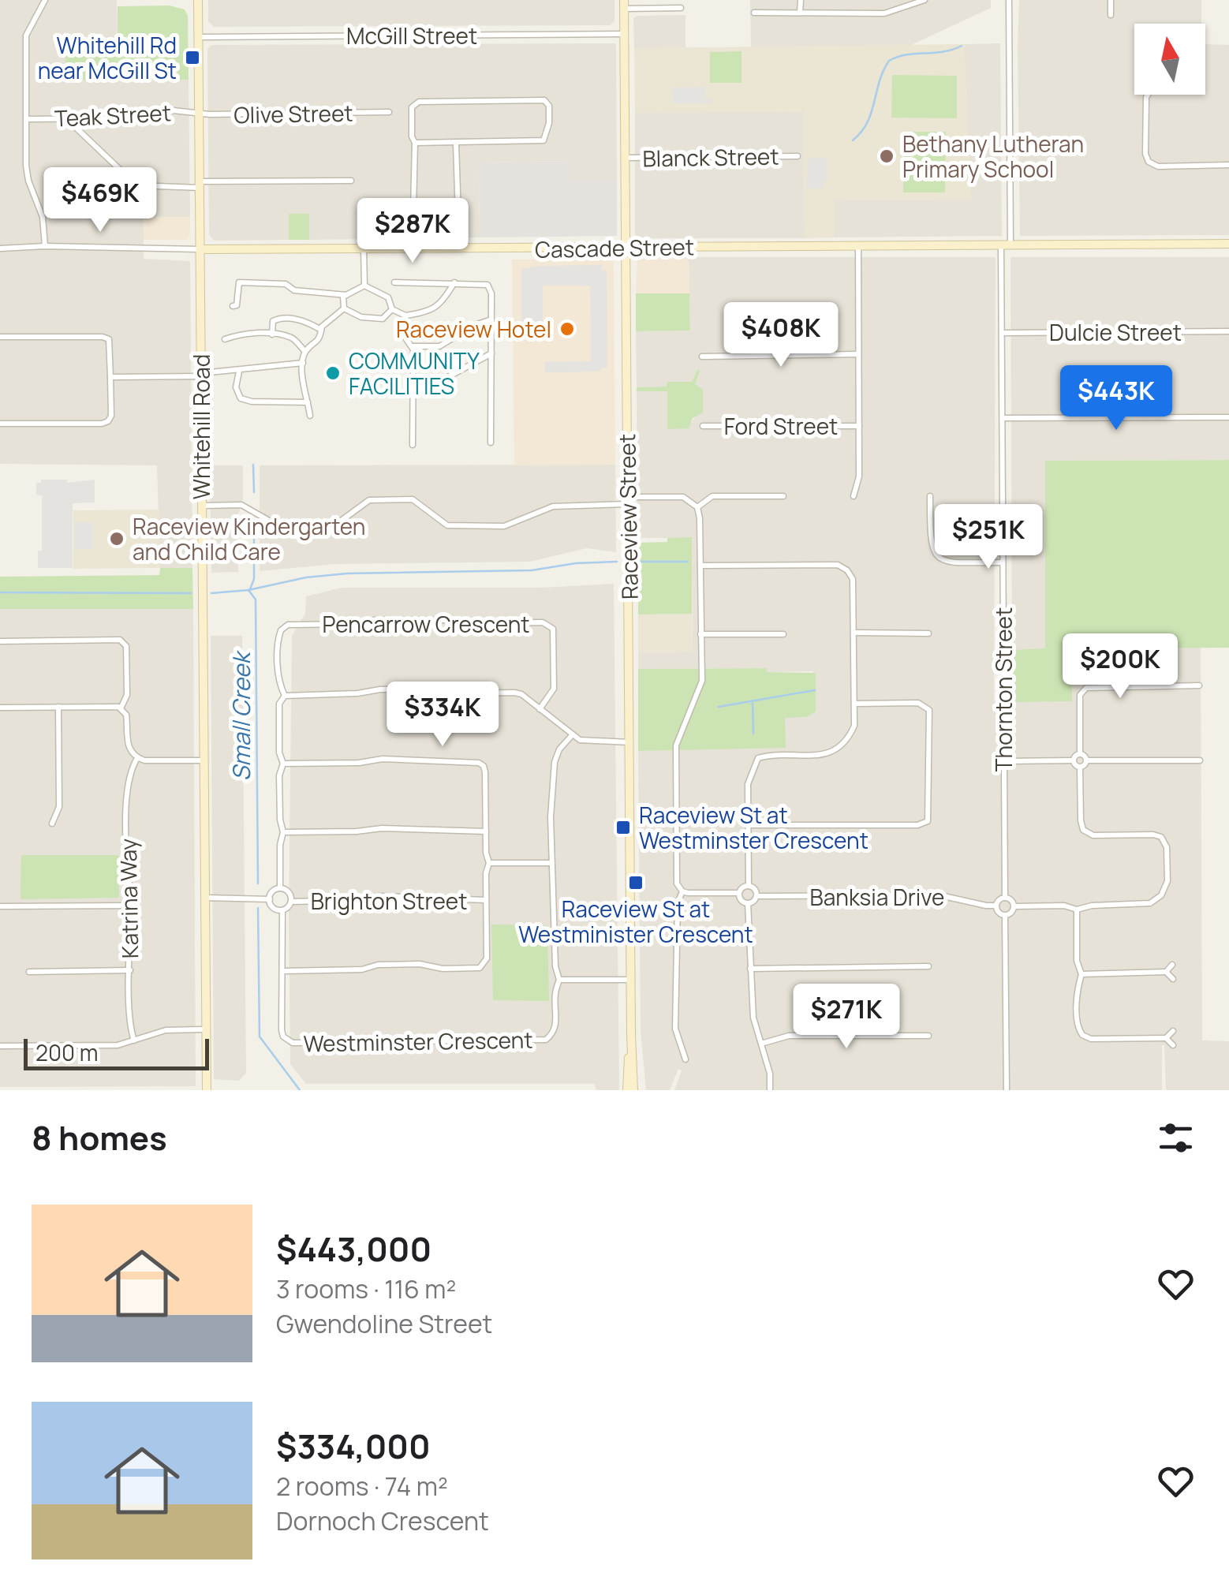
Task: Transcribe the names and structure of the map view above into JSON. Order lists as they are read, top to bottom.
{
  "streets": {
    "street": [
      "McGill Street",
      "Olive Street",
      "Teak Street",
      "Blanck Street",
      "Cascade Street",
      "Dulcie Street",
      "Ford Street",
      "Whitehill Road",
      "Raceview Street",
      "Pencarrow Crescent",
      "Thornton Street",
      "Banksia Drive",
      "Katrina Way",
      "Brighton Street",
      "Westminster Crescent"
    ]
  },
  "crossings": [
    ["McGill Street", "Whitehill Road"],
    ["McGill Street", "Raceview Street"],
    ["Olive Street", "Teak Street"],
    ["Olive Street", "Whitehill Road"],
    ["Teak Street", "Whitehill Road"],
    ["Blanck Street", "Raceview Street"],
    ["Cascade Street", "Whitehill Road"],
    ["Cascade Street", "Raceview Street"],
    ["Cascade Street", "Thornton Street"],
    ["Dulcie Street", "Thornton Street"],
    ["Thornton Street", "Banksia Drive"],
    ["Brighton Street", "Westminster Crescent"]
  ],
  "water": ["Small Creek"],
  "places": {
    "transit": ["Whitehill Rd near McGill St", "Raceview St at Westminster Crescent", "Raceview St at Westminister Crescent"],
    "other": [
      "Bethany Lutheran Primary School",
      "Raceview Hotel",
      "COMMUNITY FACILITIES",
      "Raceview Kindergarten and Child Care"
    ]
  },
  "scale_bar": "200 m",
  "north": "top",
  "page": {
    "price": [
      "$469K",
      "$287K",
      "$408K",
      "$443K",
      "$251K",
      "$200K",
      "$334K",
      "$271K"
    ],
    "scale": "200 m",
    "heading": "8 homes",
    "list": [
      {
        "name": "$443,000",
        "note": "3 rooms · 116 m² · Gwendoline Street"
      },
      {
        "name": "$334,000",
        "note": "2 rooms · 74 m² · Dornoch Crescent"
      }
    ]
  }
}
